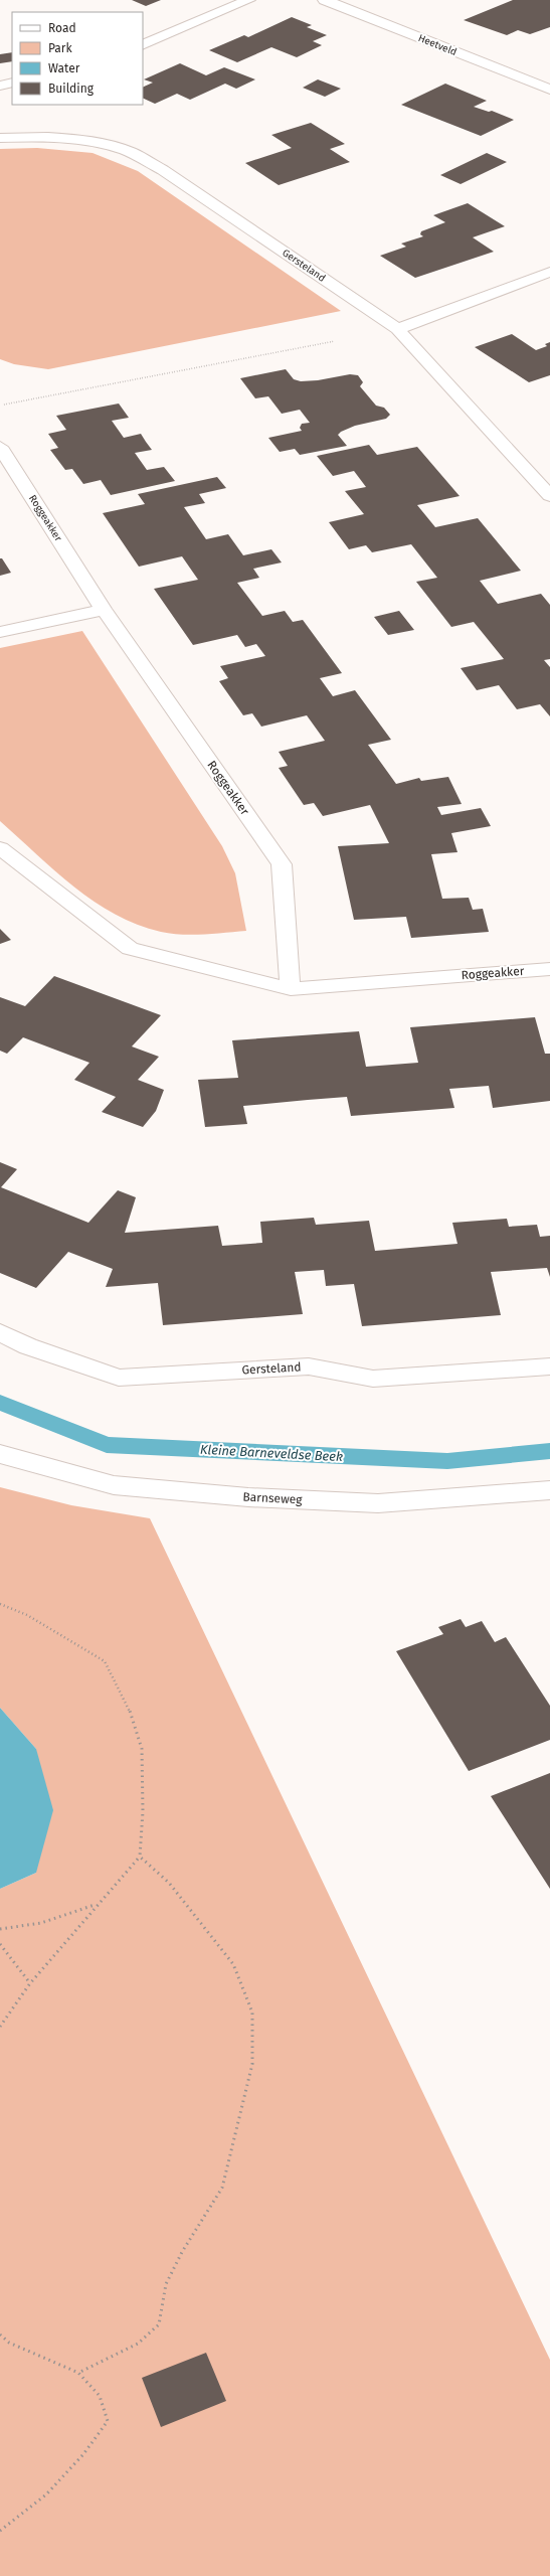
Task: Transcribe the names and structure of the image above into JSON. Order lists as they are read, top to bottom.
{
  "streets": {
    "street": [
      "Heetveld",
      "Gersteland",
      "Roggeakker",
      "Barnseweg"
    ]
  },
  "water": ["Kleine Barneveldse Beek"],
  "legend": [
    "Road",
    "Park",
    "Water",
    "Building"
  ]
}
